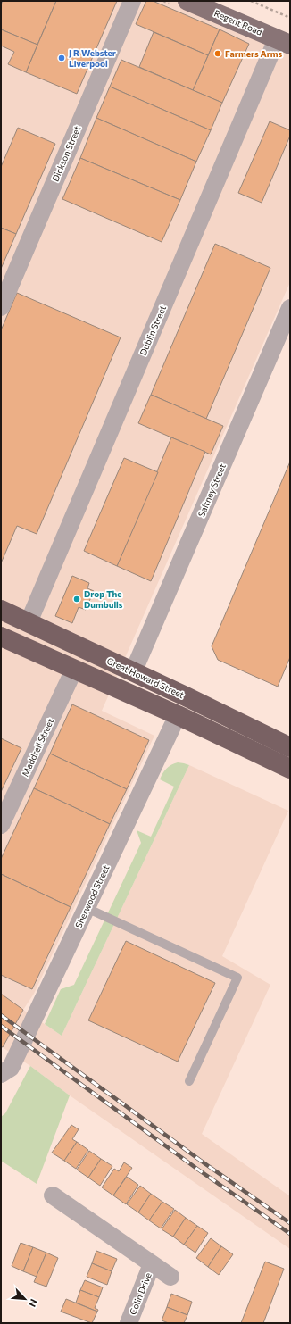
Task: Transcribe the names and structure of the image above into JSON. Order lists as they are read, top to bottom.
{
  "streets": {
    "highway": ["Great Howard Street"],
    "main road": ["Regent Road"],
    "street": [
      "Dickson Street",
      "Dublin Street",
      "Saltney Street",
      "Maddrell Street",
      "Sherwood Street",
      "Colin Drive"
    ]
  },
  "crossings": [
    ["Regent Road", "Dublin Street"],
    ["Dublin Street", "Great Howard Street"],
    ["Saltney Street", "Great Howard Street"]
  ],
  "places": ["Farmers Arms", "J R Webster Liverpool", "Drop The Dumbulls"],
  "north": "bottom right"
}
